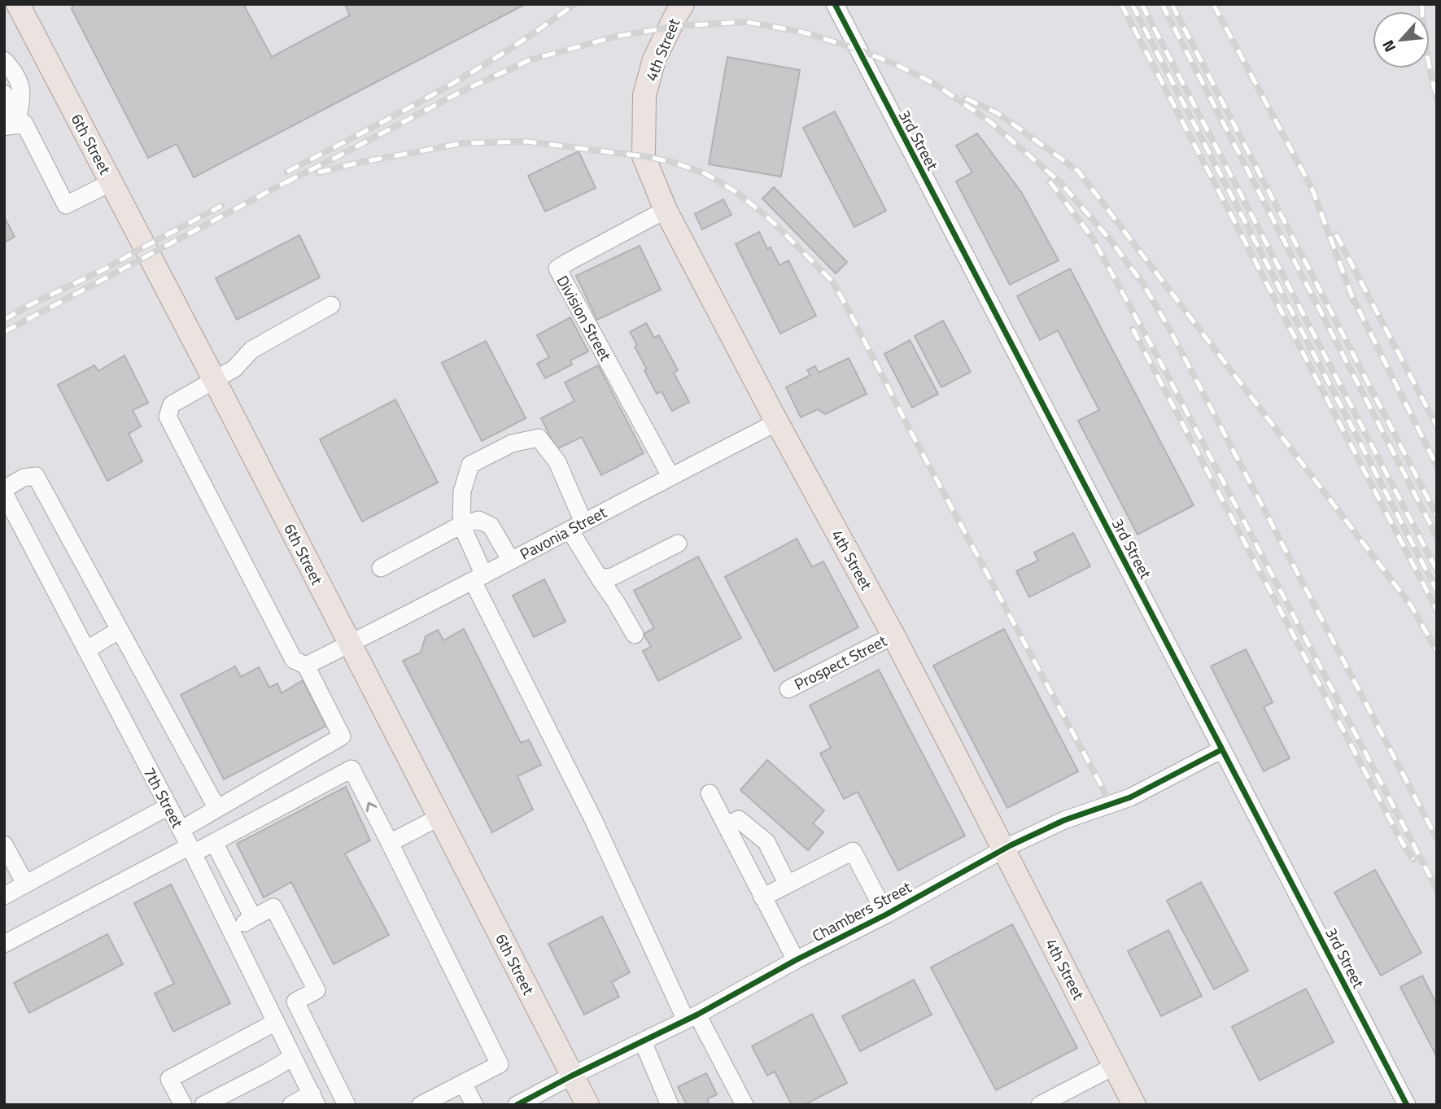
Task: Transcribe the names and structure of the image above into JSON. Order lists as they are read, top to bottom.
{
  "streets": {
    "main road": ["4th Street", "6th Street"],
    "street": [
      "3rd Street",
      "Division Street",
      "Pavonia Street",
      "Prospect Street",
      "7th Street",
      "Chambers Street"
    ]
  },
  "crossings": [
    ["4th Street", "Division Street"],
    ["4th Street", "Pavonia Street"],
    ["4th Street", "Prospect Street"],
    ["4th Street", "Chambers Street"],
    ["3rd Street", "Chambers Street"],
    ["6th Street", "Pavonia Street"],
    ["6th Street", "Chambers Street"],
    ["Division Street", "Pavonia Street"]
  ],
  "north": "bottom left"
}
